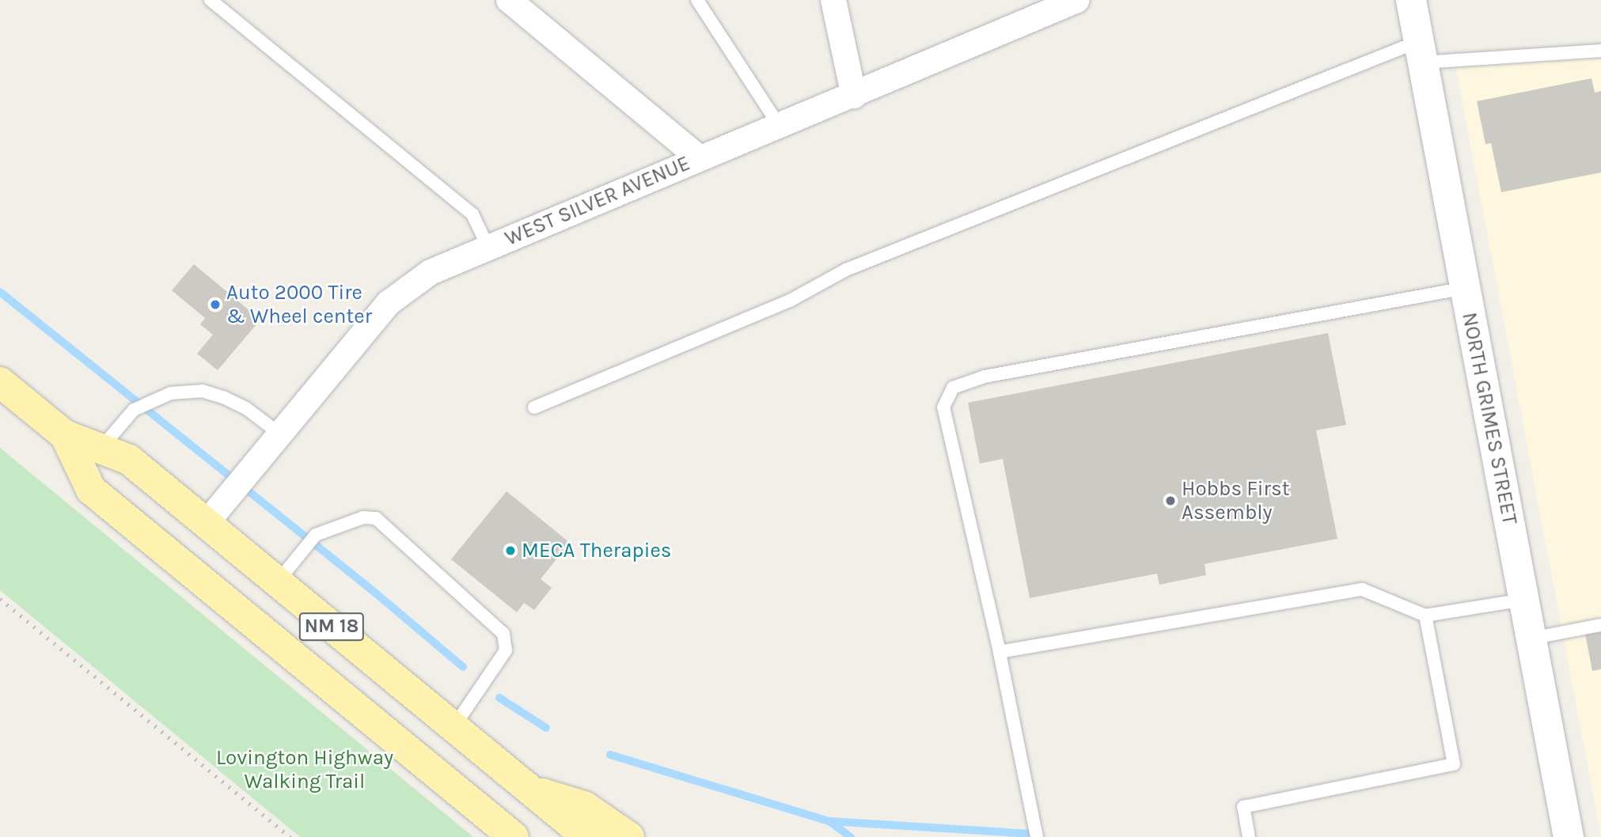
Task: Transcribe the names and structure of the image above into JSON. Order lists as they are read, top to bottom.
{
  "streets": {
    "main road": ["NORTH GRIMES STREET", "NM 18"],
    "street": ["WEST SILVER AVENUE"]
  },
  "crossings": [
    ["WEST SILVER AVENUE", "NM 18"]
  ],
  "parks": ["Lovington Highway Walking Trail"],
  "places": ["Auto 2000 Tire & Wheel center", "Hobbs First Assembly", "MECA Therapies"]
}
